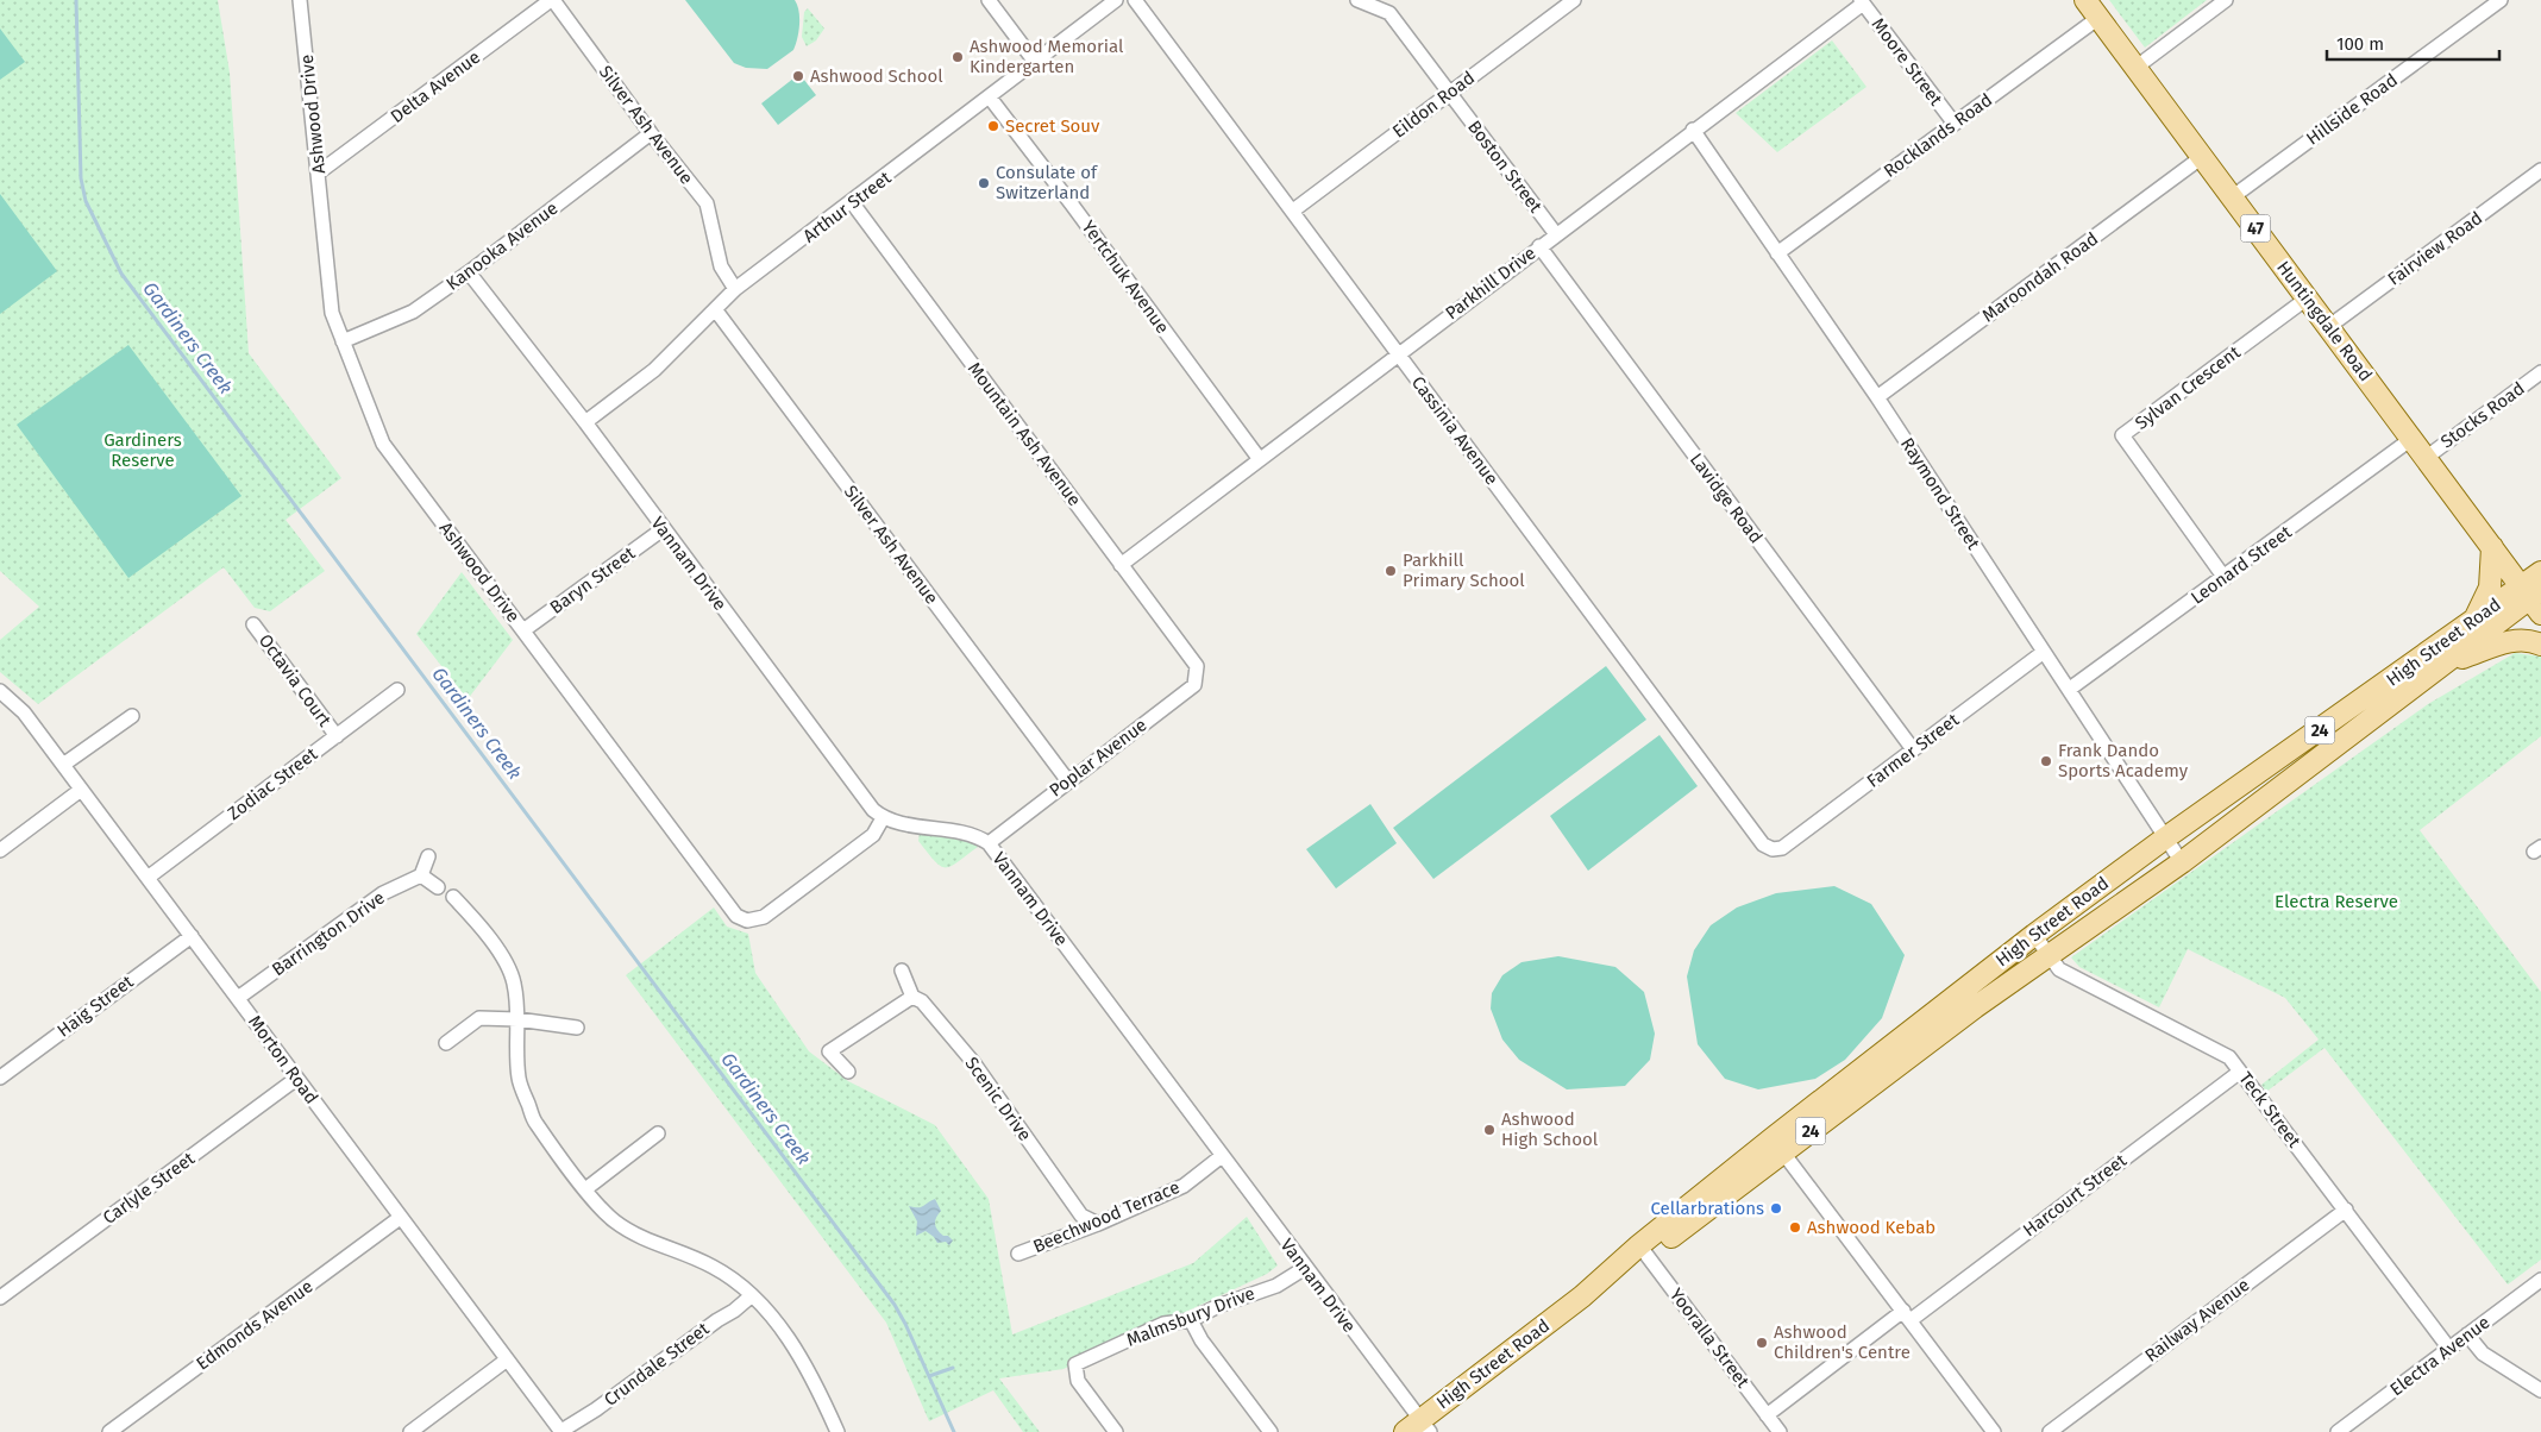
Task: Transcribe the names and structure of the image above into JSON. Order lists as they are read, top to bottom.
{
  "streets": {
    "main road": [
      "47",
      "Huntingdale Road",
      "High Street Road",
      "24"
    ],
    "street": [
      "Moore Street",
      "Delta Avenue",
      "Eildon Road",
      "Hillside Road",
      "Ashwood Drive",
      "Silver Ash Avenue",
      "Rocklands Road",
      "Boston Street",
      "Arthur Street",
      "Kanooka Avenue",
      "Fairview Road",
      "Yertchuk Avenue",
      "Maroondah Road",
      "Parkhill Drive",
      "Sylvan Crescent",
      "Stocks Road",
      "Cassinia Avenue",
      "Mountain Ash Avenue",
      "Raymond Street",
      "Lavidge Road",
      "Vannam Drive",
      "Leonard Street",
      "Baryn Street",
      "Octavia Court",
      "Farmer Street",
      "Poplar Avenue",
      "Zodiac Street",
      "Barrington Drive",
      "Haig Street",
      "Morton Road",
      "Scenic Drive",
      "Teck Street",
      "Carlyle Street",
      "Harcourt Street",
      "Beechwood Terrace",
      "Malmsbury Drive",
      "Railway Avenue",
      "Edmonds Avenue",
      "Yooralla Street",
      "Electra Avenue",
      "Crundale Street"
    ]
  },
  "crossings": [
    ["Moore Street", "Rocklands Road"],
    ["Moore Street", "Parkhill Drive"],
    ["Delta Avenue", "Ashwood Drive"],
    ["Delta Avenue", "Silver Ash Avenue"],
    ["Eildon Road", "Boston Street"],
    ["Eildon Road", "Cassinia Avenue"],
    ["Hillside Road", "Huntingdale Road"],
    ["Ashwood Drive", "Kanooka Avenue"],
    ["Ashwood Drive", "Vannam Drive"],
    ["Ashwood Drive", "Baryn Street"],
    ["Silver Ash Avenue", "Arthur Street"],
    ["Silver Ash Avenue", "Kanooka Avenue"],
    ["Silver Ash Avenue", "Poplar Avenue"],
    ["Rocklands Road", "Huntingdale Road"],
    ["Rocklands Road", "Raymond Street"],
    ["Boston Street", "Parkhill Drive"],
    ["Arthur Street", "Yertchuk Avenue"],
    ["Arthur Street", "Mountain Ash Avenue"],
    ["Arthur Street", "Vannam Drive"],
    ["Kanooka Avenue", "Vannam Drive"],
    ["Fairview Road", "Huntingdale Road"],
    ["Yertchuk Avenue", "Parkhill Drive"],
    ["Maroondah Road", "Huntingdale Road"],
    ["Maroondah Road", "Raymond Street"],
    ["Parkhill Drive", "Cassinia Avenue"],
    ["Parkhill Drive", "Mountain Ash Avenue"],
    ["Parkhill Drive", "Raymond Street"],
    ["Parkhill Drive", "Lavidge Road"],
    ["Huntingdale Road", "Sylvan Crescent"],
    ["Huntingdale Road", "Stocks Road"],
    ["Huntingdale Road", "Leonard Street"],
    ["Huntingdale Road", "High Street Road"],
    ["Sylvan Crescent", "Leonard Street"],
    ["Cassinia Avenue", "Farmer Street"],
    ["Mountain Ash Avenue", "Poplar Avenue"],
    ["Raymond Street", "Leonard Street"],
    ["Raymond Street", "High Street Road"],
    ["Raymond Street", "Farmer Street"],
    ["Lavidge Road", "Farmer Street"],
    ["Vannam Drive", "Baryn Street"],
    ["Vannam Drive", "High Street Road"],
    ["Vannam Drive", "Poplar Avenue"],
    ["Vannam Drive", "Beechwood Terrace"],
    ["Vannam Drive", "Malmsbury Drive"],
    ["High Street Road", "Teck Street"],
    ["High Street Road", "Yooralla Street"],
    ["Octavia Court", "Zodiac Street"],
    ["Zodiac Street", "Morton Road"],
    ["Barrington Drive", "Morton Road"],
    ["Haig Street", "Morton Road"],
    ["Morton Road", "Carlyle Street"],
    ["Morton Road", "Edmonds Avenue"],
    ["Morton Road", "Crundale Street"],
    ["Scenic Drive", "Beechwood Terrace"],
    ["Teck Street", "Harcourt Street"],
    ["Teck Street", "Railway Avenue"],
    ["Teck Street", "Electra Avenue"],
    ["Harcourt Street", "Yooralla Street"]
  ],
  "water": ["Gardiners Creek"],
  "parks": ["Gardiners Reserve", "Electra Reserve"],
  "places": [
    "Ashwood Memorial Kindergarten",
    "Ashwood School",
    "Secret Souv",
    "Consulate of Switzerland",
    "Parkhill Primary School",
    "Frank Dando Sports Academy",
    "Ashwood High School",
    "Cellarbrations",
    "Ashwood Kebab",
    "Ashwood Children's Centre"
  ],
  "scale_bar": "100 m"
}
